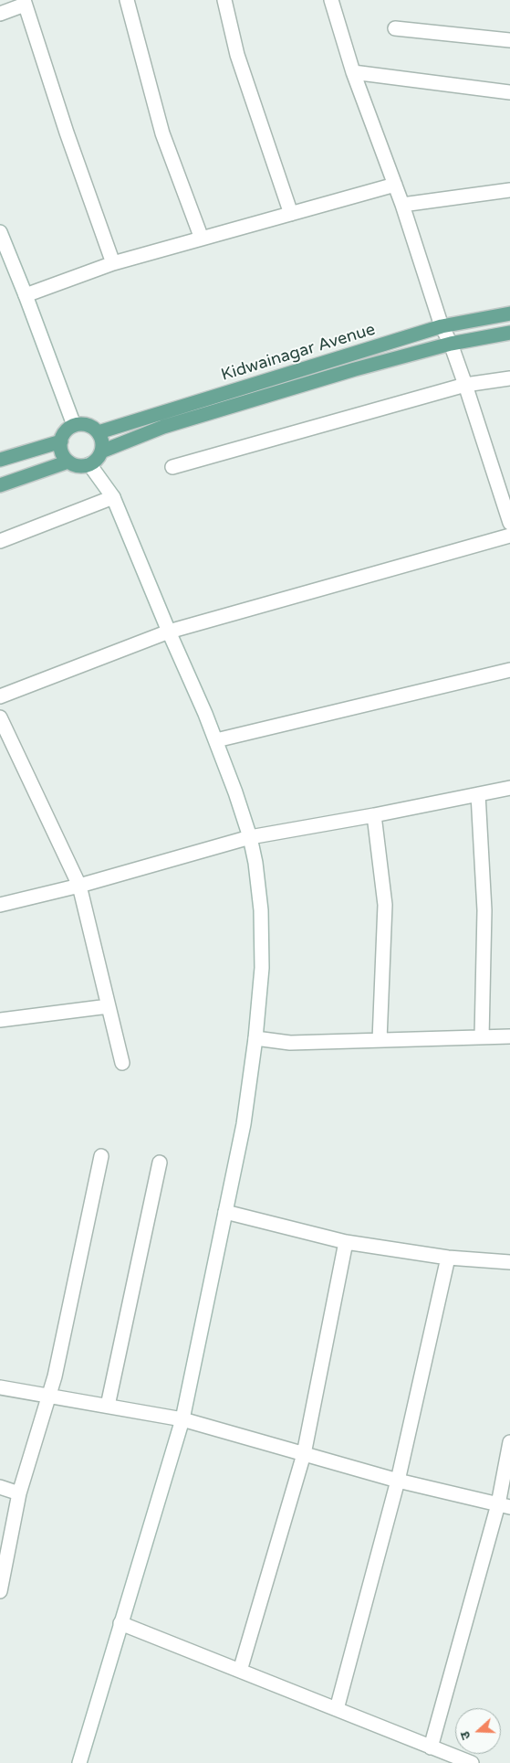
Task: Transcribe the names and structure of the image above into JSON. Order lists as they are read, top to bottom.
{
  "streets": {
    "main road": ["Kidwainagar Avenue"]
  },
  "north": "left"
}
